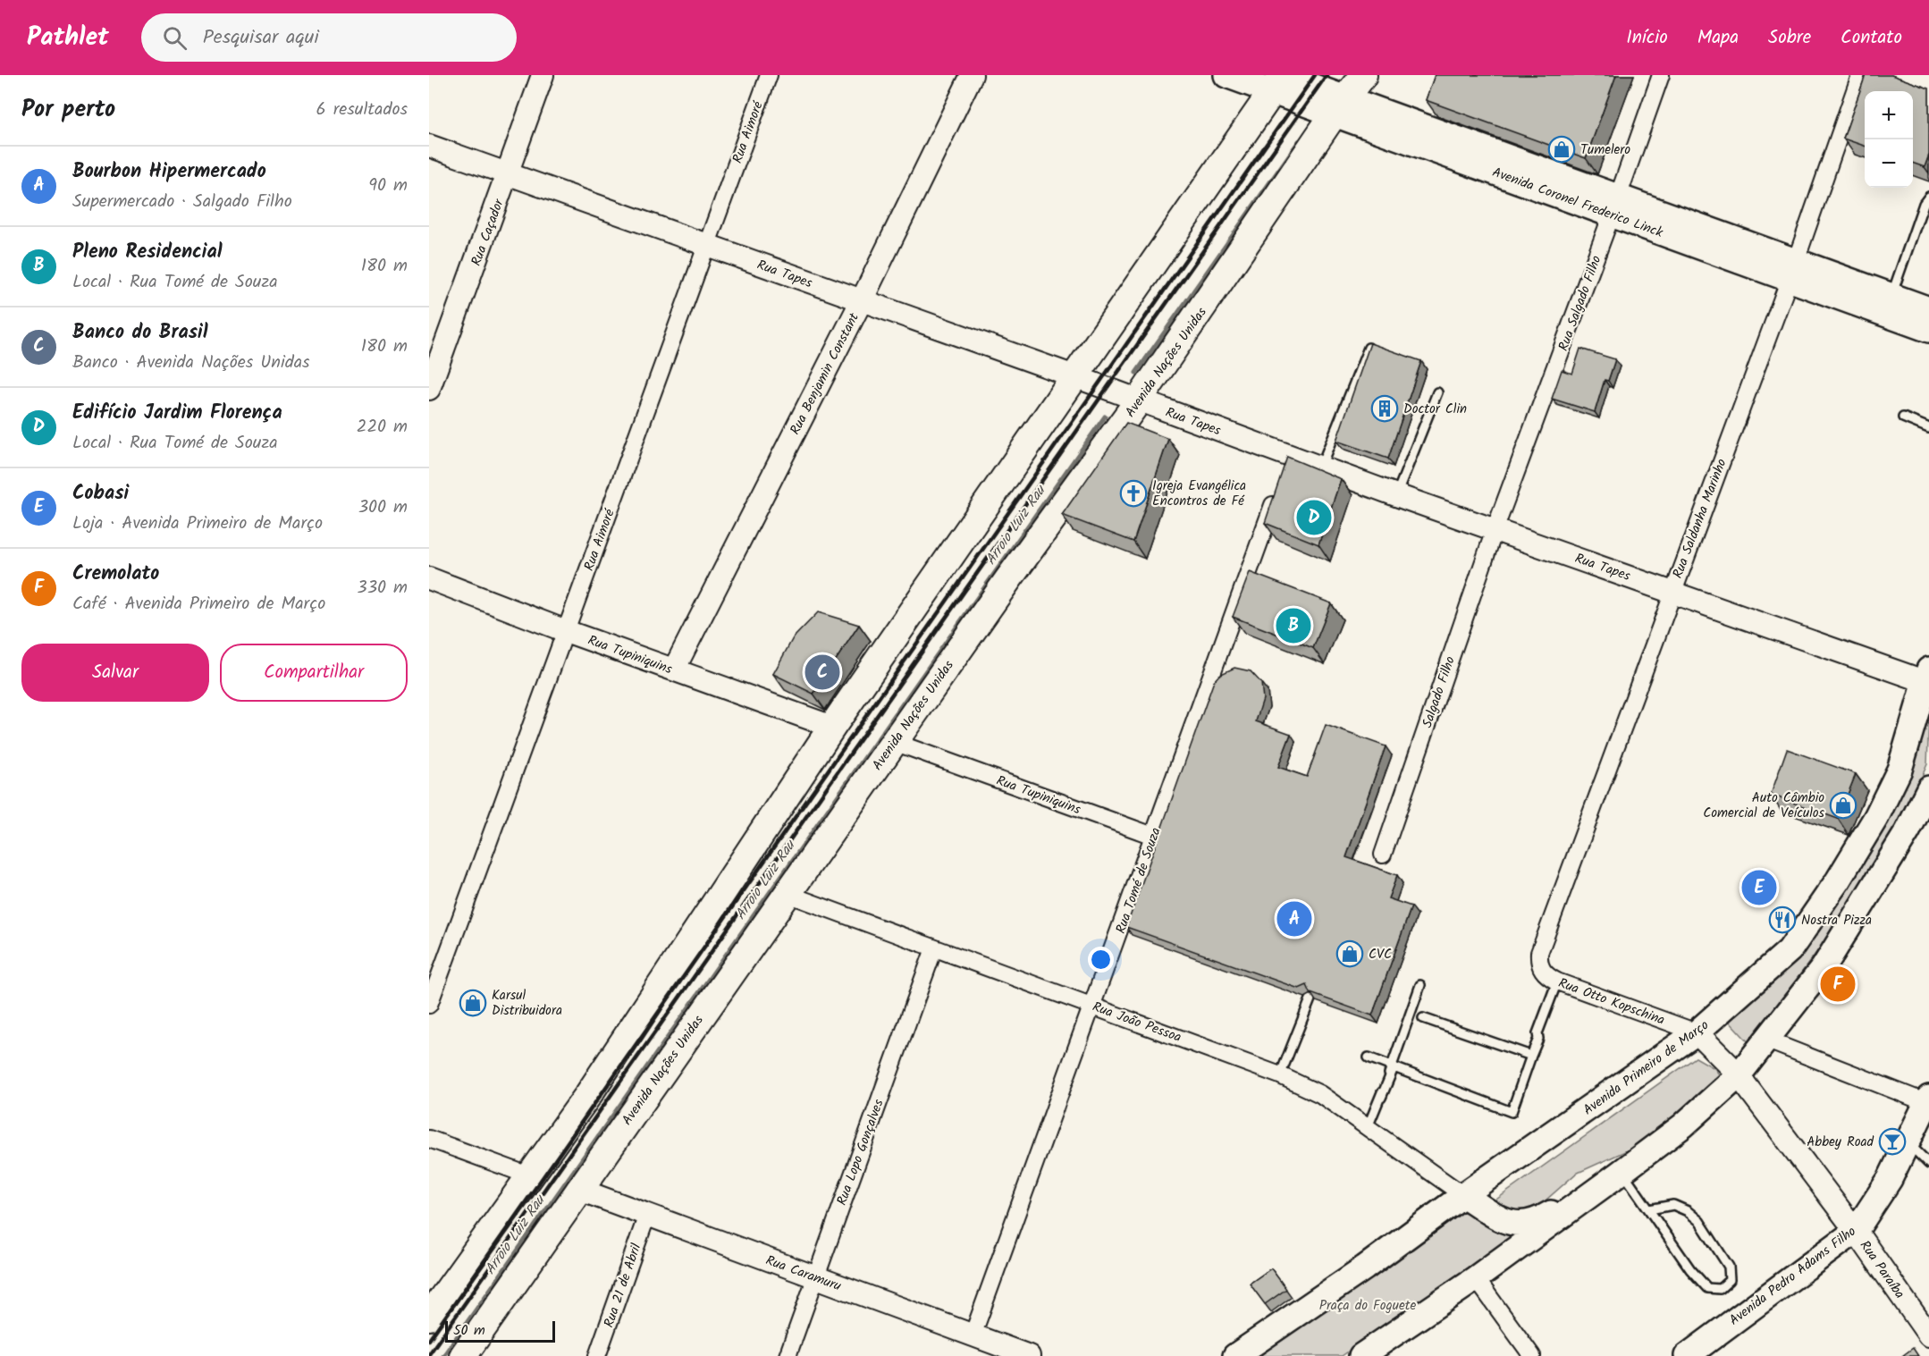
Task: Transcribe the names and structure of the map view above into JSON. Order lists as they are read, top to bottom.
{
  "streets": {
    "main road": [
      "Avenida Coronel Frederico Linck",
      "Avenida Nações Unidas",
      "Avenida Primeiro de Março",
      "Avenida Pedro Adams Filho"
    ],
    "street": [
      "Rua Aimoré",
      "Rua Caçador",
      "Rua Tapes",
      "Rua Salgado Filho",
      "Rua Benjamin Constant",
      "Rua Saldanha Marinho",
      "Rua Tupiniquins",
      "Salgado Filho",
      "Rua Tomé de Souza",
      "Rua Otto Kopschina",
      "Rua João Pessoa",
      "Rua Lopo Gonçalves",
      "Rua Paraíba",
      "Rua Caramuru",
      "Rua 21 de Abril"
    ]
  },
  "crossings": [
    ["Rua Aimoré", "Rua Tapes"],
    ["Rua Aimoré", "Rua Tupiniquins"],
    ["Avenida Coronel Frederico Linck", "Rua Salgado Filho"],
    ["Avenida Coronel Frederico Linck", "Avenida Nações Unidas"],
    ["Avenida Coronel Frederico Linck", "Rua Saldanha Marinho"],
    ["Rua Caçador", "Rua Tapes"],
    ["Rua Tapes", "Rua Salgado Filho"],
    ["Rua Tapes", "Avenida Nações Unidas"],
    ["Rua Tapes", "Rua Benjamin Constant"],
    ["Rua Tapes", "Rua Saldanha Marinho"],
    ["Rua Tapes", "Salgado Filho"],
    ["Rua Tapes", "Avenida Primeiro de Março"],
    ["Rua Salgado Filho", "Salgado Filho"],
    ["Avenida Nações Unidas", "Rua Tupiniquins"],
    ["Avenida Nações Unidas", "Rua João Pessoa"],
    ["Avenida Nações Unidas", "Rua Caramuru"],
    ["Rua Benjamin Constant", "Rua Tupiniquins"],
    ["Rua Saldanha Marinho", "Rua Otto Kopschina"],
    ["Rua Tupiniquins", "Rua Tomé de Souza"],
    ["Rua Tomé de Souza", "Rua João Pessoa"],
    ["Rua Tomé de Souza", "Rua Caramuru"],
    ["Rua Otto Kopschina", "Avenida Primeiro de Março"],
    ["Rua Otto Kopschina", "Rua Paraíba"],
    ["Rua João Pessoa", "Avenida Primeiro de Março"],
    ["Rua João Pessoa", "Rua Lopo Gonçalves"],
    ["Rua Lopo Gonçalves", "Rua Caramuru"],
    ["Rua Paraíba", "Avenida Pedro Adams Filho"],
    ["Rua Caramuru", "Rua 21 de Abril"]
  ],
  "water": ["Arroio Luiz Rau"],
  "parks": ["Praça do Foguete"],
  "places": {
    "shop": [
      "Tumelero",
      "Auto Câmbio Comercial de Veículos",
      "CVC",
      "Karsul Distribuidora"
    ],
    "building": ["Doctor Clin"],
    "church": ["Igreja Evangélica Encontros de Fé"],
    "restaurant": ["Nostra Pizza"],
    "bar": ["Abbey Road"]
  },
  "scale_bar": "50 m",
  "page": {
    "header": "Pathlet",
    "search": "Pesquisar aqui",
    "nav": [
      "Início",
      "Mapa",
      "Sobre",
      "Contato"
    ],
    "heading": ["Por perto", "6 resultados"],
    "map_buttons": ["+", "−"],
    "list": [
      {
        "mark": "A",
        "name": "Bourbon Hipermercado",
        "note": "Supermercado · Salgado Filho",
        "value": "90 m"
      },
      {
        "mark": "B",
        "name": "Pleno Residencial",
        "note": "Local · Rua Tomé de Souza",
        "value": "180 m"
      },
      {
        "mark": "C",
        "name": "Banco do Brasil",
        "note": "Banco · Avenida Nações Unidas",
        "value": "180 m"
      },
      {
        "mark": "D",
        "name": "Edifício Jardim Florença",
        "note": "Local · Rua Tomé de Souza",
        "value": "220 m"
      },
      {
        "mark": "E",
        "name": "Cobasi",
        "note": "Loja · Avenida Primeiro de Março",
        "value": "300 m"
      },
      {
        "mark": "F",
        "name": "Cremolato",
        "note": "Café · Avenida Primeiro de Março",
        "value": "330 m"
      }
    ],
    "pins": [
      "D",
      "B",
      "C",
      "E",
      "A",
      "F"
    ],
    "buttons": ["Salvar", "Compartilhar"],
    "scale": "50 m"
  }
}
